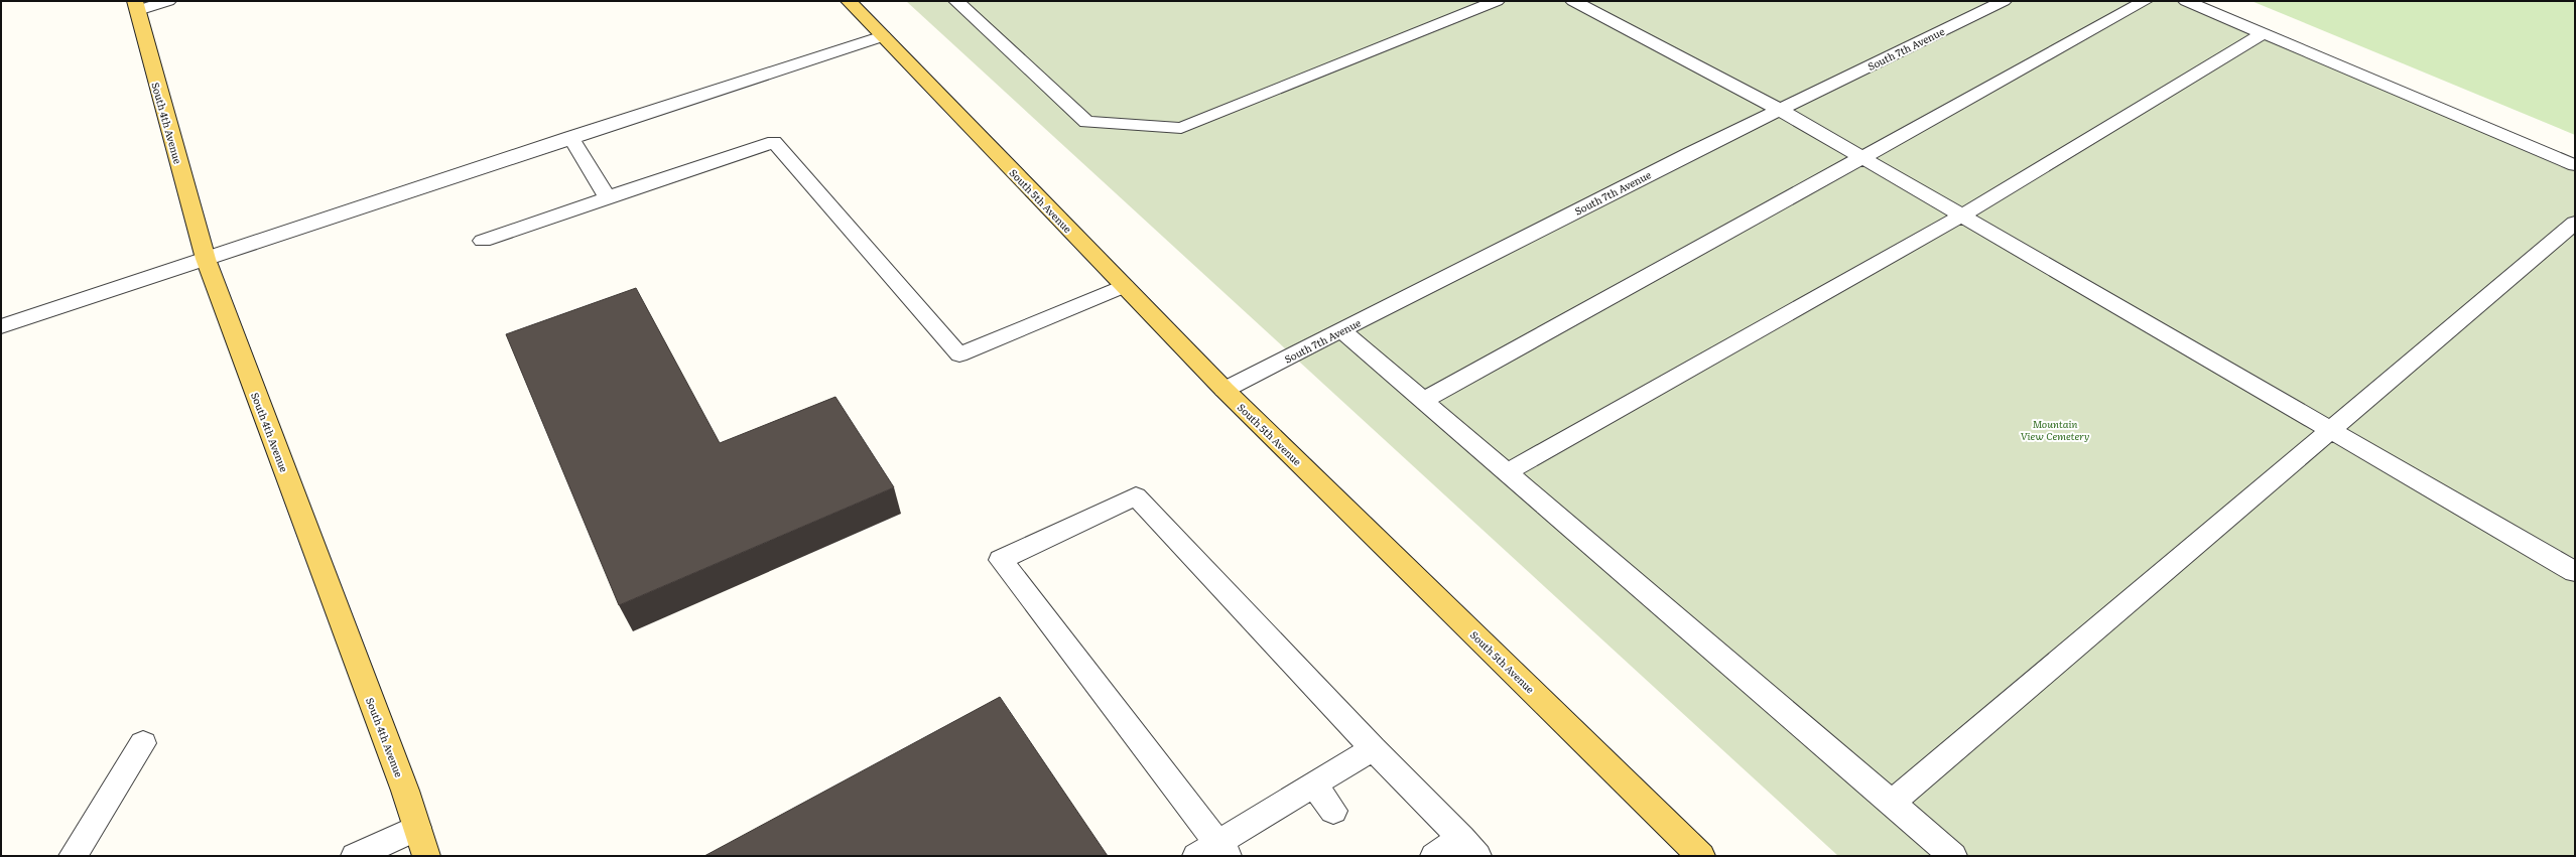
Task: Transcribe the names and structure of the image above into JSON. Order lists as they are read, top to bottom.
{
  "streets": {
    "main road": ["South 4th Avenue", "South 5th Avenue"],
    "street": ["South 7th Avenue"]
  },
  "crossings": [
    ["South 7th Avenue", "South 5th Avenue"]
  ],
  "parks": ["Mountain View Cemetery"]
}
